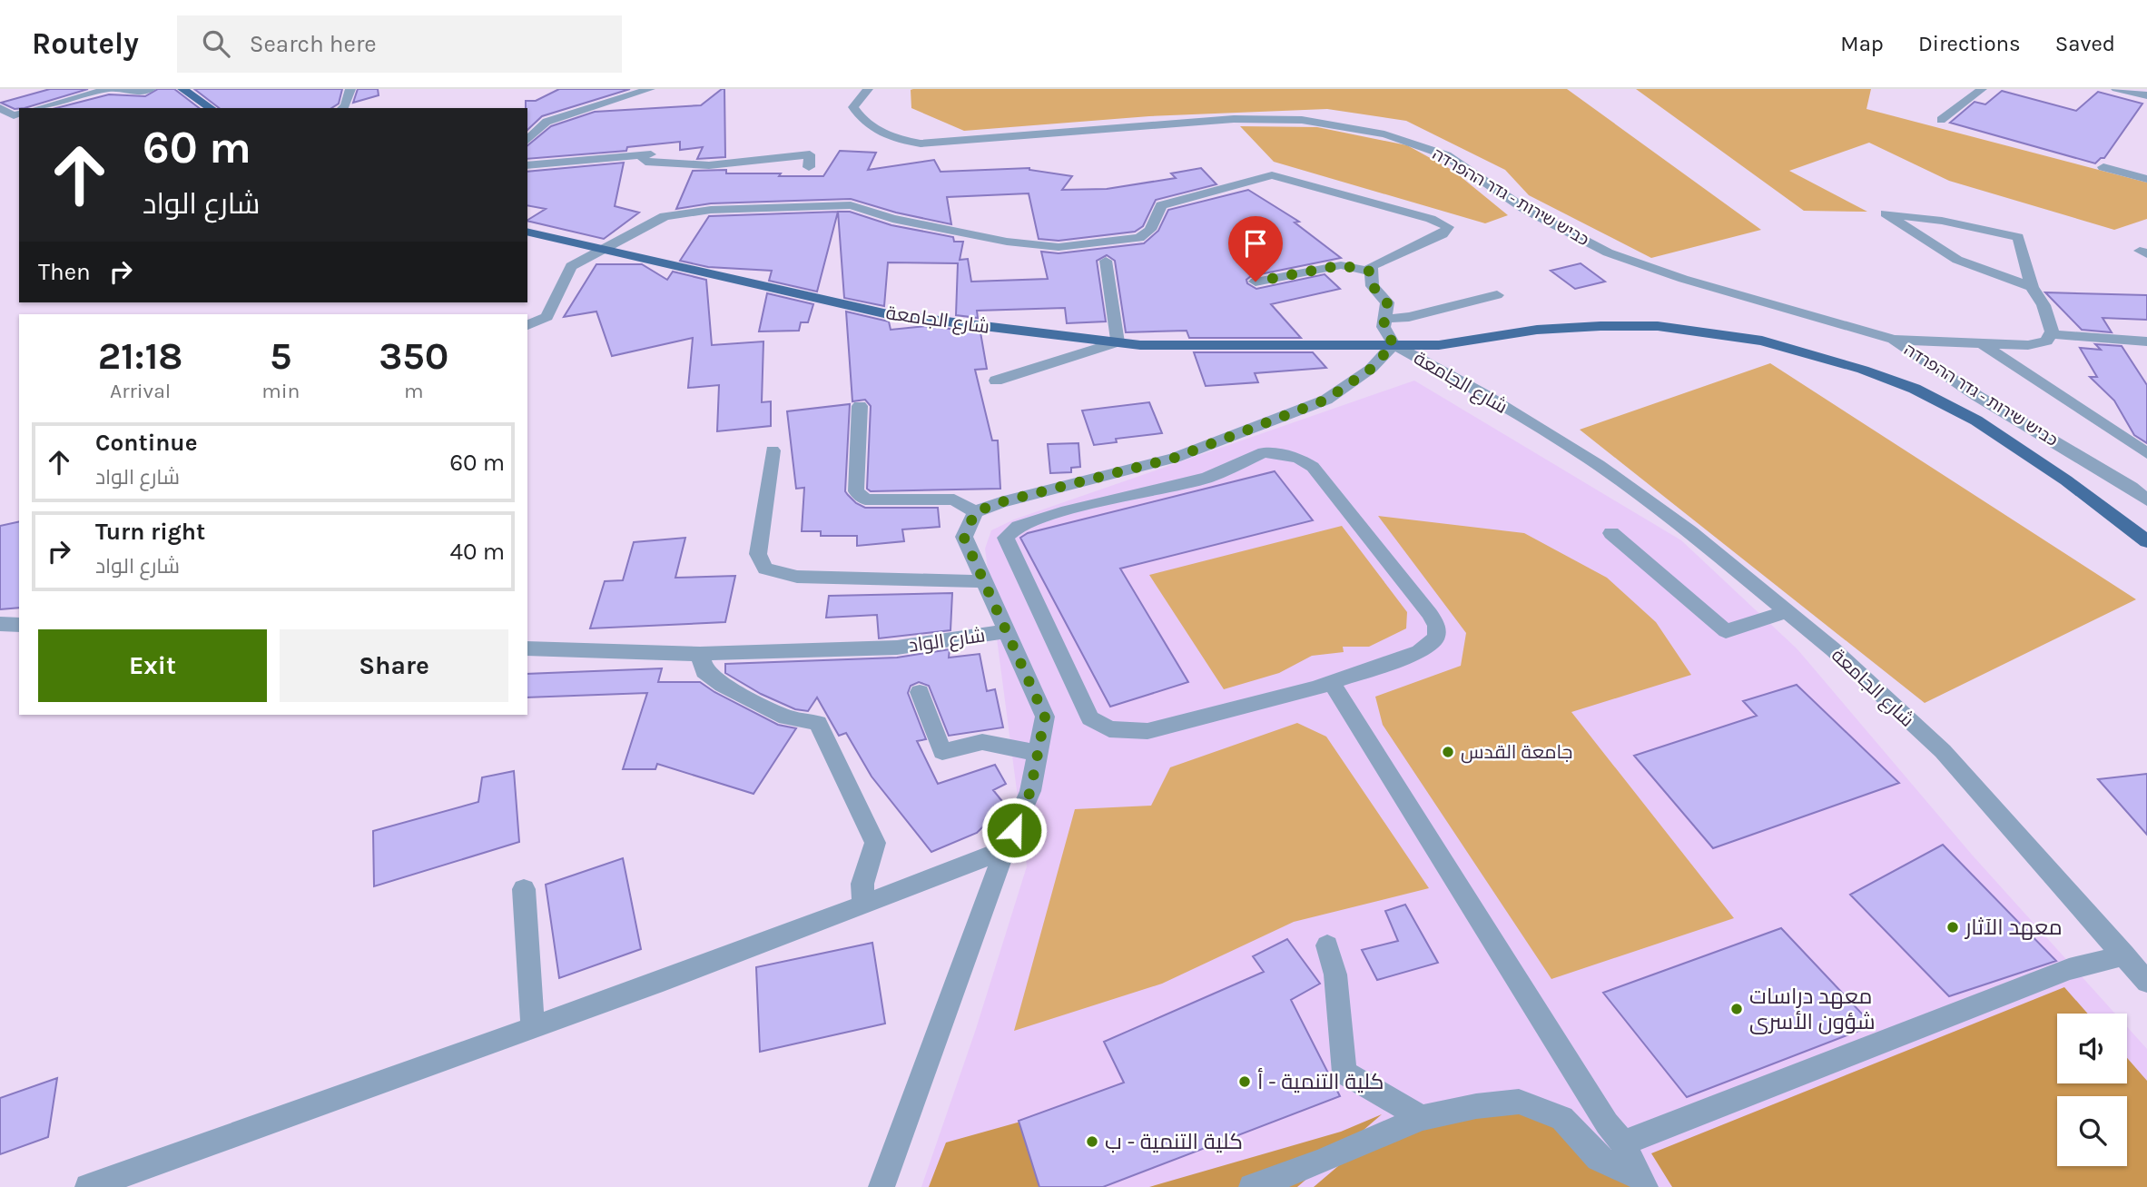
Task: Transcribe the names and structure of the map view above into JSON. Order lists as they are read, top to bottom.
{
  "streets": {
    "main road": ["شارع الجامعة"],
    "street": ["כביש שירות - גדר ההפרדה", "شارع الواد"]
  },
  "places": [
    "جامعة القدس",
    "معهد الآثار",
    "معهد دراسات شؤون الأسرى",
    "كلية التنمية - أ",
    "كلية التنمية - ب"
  ],
  "page": {
    "header": "Routely",
    "search": "Search here",
    "nav": ["Map", "Directions", "Saved"],
    "turn": ["60 m", "شارع الواد"],
    "then": "Then",
    "eta": [
      "21:18",
      "Arrival",
      "5",
      "min",
      "350",
      "m"
    ],
    "list": [
      {
        "name": "Continue",
        "note": "شارع الواد",
        "value": "60 m"
      },
      {
        "name": "Turn right",
        "note": "شارع الواد",
        "value": "40 m"
      }
    ],
    "buttons": ["Exit", "Share"]
  }
}
